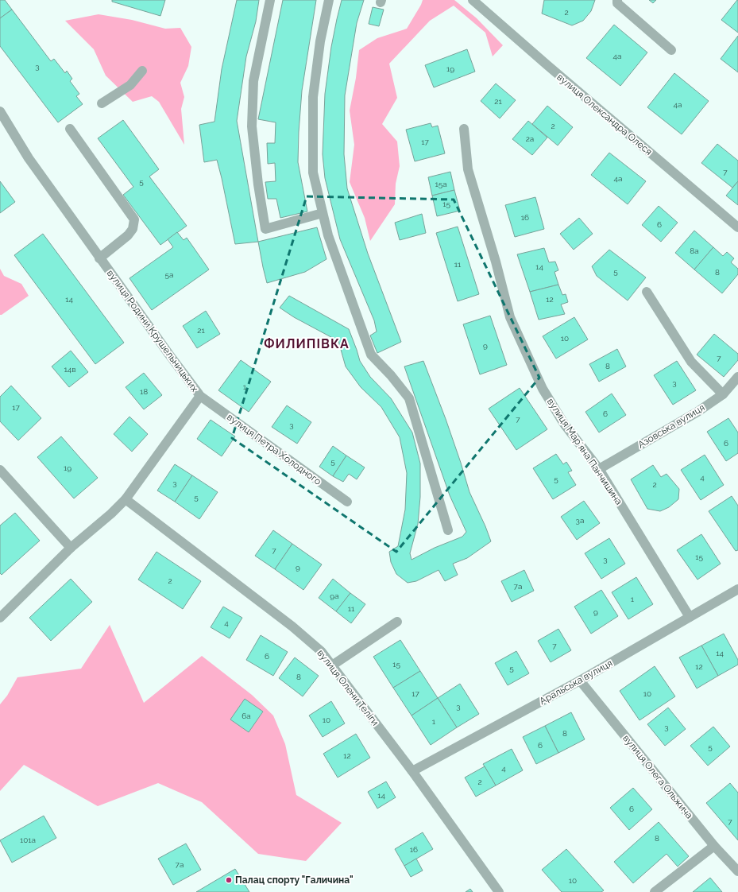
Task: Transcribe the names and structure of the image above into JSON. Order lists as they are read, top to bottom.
{
  "streets": {
    "street": [
      "вулиця Олександра Олеся",
      "вулиця Родини Крушельницьких",
      "Азовська вулиця",
      "вулиця Петра Холодного",
      "вулиця Марʼяна Панчишина",
      "Аральська вулиця",
      "вулиця Олени Теліги",
      "вулиця Олега Ольжича"
    ]
  },
  "crossings": [
    ["вулиця Родини Крушельницьких", "вулиця Петра Холодного"],
    ["вулиця Родини Крушельницьких", "вулиця Олени Теліги"],
    ["Азовська вулиця", "вулиця Марʼяна Панчишина"],
    ["вулиця Марʼяна Панчишина", "Аральська вулиця"],
    ["Аральська вулиця", "вулиця Олени Теліги"],
    ["Аральська вулиця", "вулиця Олега Ольжича"]
  ],
  "districts": ["ФИЛИПІВКА"],
  "places": ["Палац спорту \"Галичина\""],
  "house_numbers": [
    "2",
    "4а",
    "3",
    "19",
    "21",
    "4а",
    "2",
    "2а",
    "17",
    "7",
    "4а",
    "5",
    "15а",
    "15",
    "16",
    "6",
    "8а",
    "11",
    "14",
    "5",
    "8",
    "5а",
    "14",
    "12",
    "21",
    "10",
    "9",
    "7",
    "8",
    "14в",
    "3",
    "1",
    "18",
    "17",
    "6",
    "7",
    "3",
    "6",
    "5",
    "19",
    "4",
    "5",
    "3",
    "2",
    "5",
    "3а",
    "7",
    "15",
    "3",
    "9",
    "2",
    "7а",
    "9а",
    "1",
    "11",
    "9",
    "4",
    "7",
    "14",
    "6",
    "15",
    "12",
    "5",
    "8",
    "17",
    "10",
    "3",
    "6а",
    "10",
    "1",
    "3",
    "8",
    "6",
    "5",
    "12",
    "4",
    "2",
    "14",
    "6",
    "7",
    "8",
    "101а",
    "16",
    "7а",
    "10"
  ]
}
